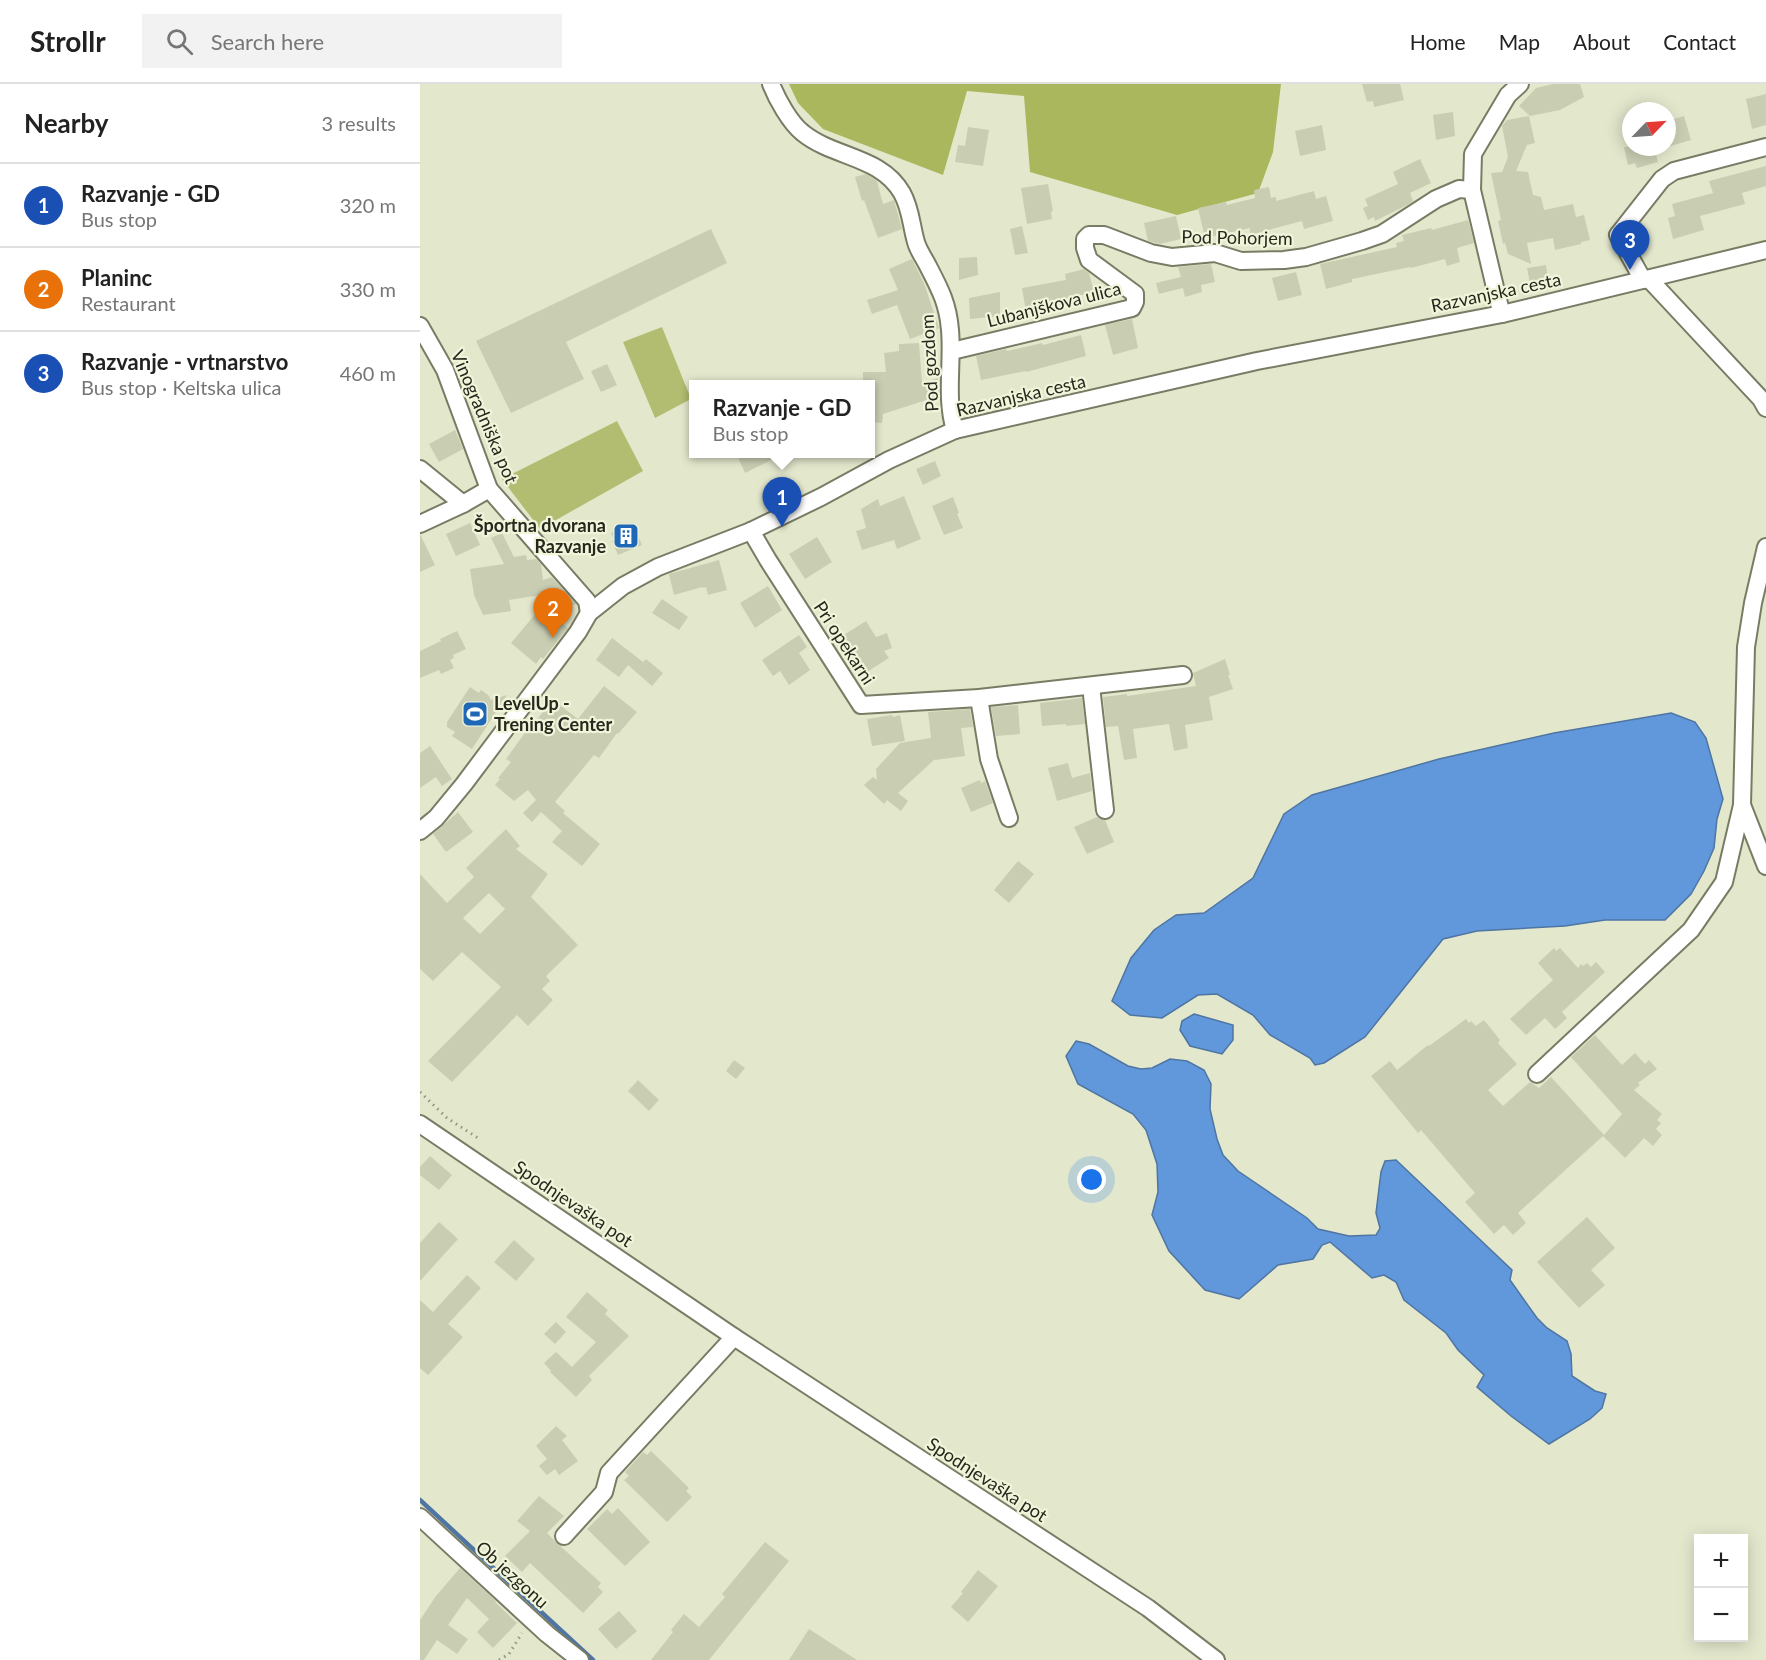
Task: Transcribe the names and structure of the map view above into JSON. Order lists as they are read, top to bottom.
{
  "streets": {
    "street": [
      "Pod Pohorjem",
      "Razvanjska cesta",
      "Lubanjškova ulica",
      "Pod gozdom",
      "Vinogradniška pot",
      "Pri opekarni",
      "Spodnjevaška pot",
      "Ob jezgonu"
    ]
  },
  "crossings": [
    ["Pod Pohorjem", "Lubanjškova ulica"],
    ["Razvanjska cesta", "Pod gozdom"],
    ["Razvanjska cesta", "Vinogradniška pot"],
    ["Razvanjska cesta", "Pri opekarni"],
    ["Lubanjškova ulica", "Pod gozdom"]
  ],
  "places": {
    "building": ["Športna dvorana Razvanje"],
    "sports": ["LevelUp - Trening Center"]
  },
  "north": "top right",
  "page": {
    "header": "Strollr",
    "search": "Search here",
    "nav": [
      "Home",
      "Map",
      "About",
      "Contact"
    ],
    "heading": ["Nearby", "3 results"],
    "list": [
      {
        "mark": "1",
        "name": "Razvanje - GD",
        "note": "Bus stop",
        "value": "320 m"
      },
      {
        "mark": "2",
        "name": "Planinc",
        "note": "Restaurant",
        "value": "330 m"
      },
      {
        "mark": "3",
        "name": "Razvanje - vrtnarstvo",
        "note": "Bus stop · Keltska ulica",
        "value": "460 m"
      }
    ],
    "pins": ["3", "1", "2"],
    "popup": ["Razvanje - GD", "Bus stop"],
    "map_buttons": ["+", "−"]
  }
}
